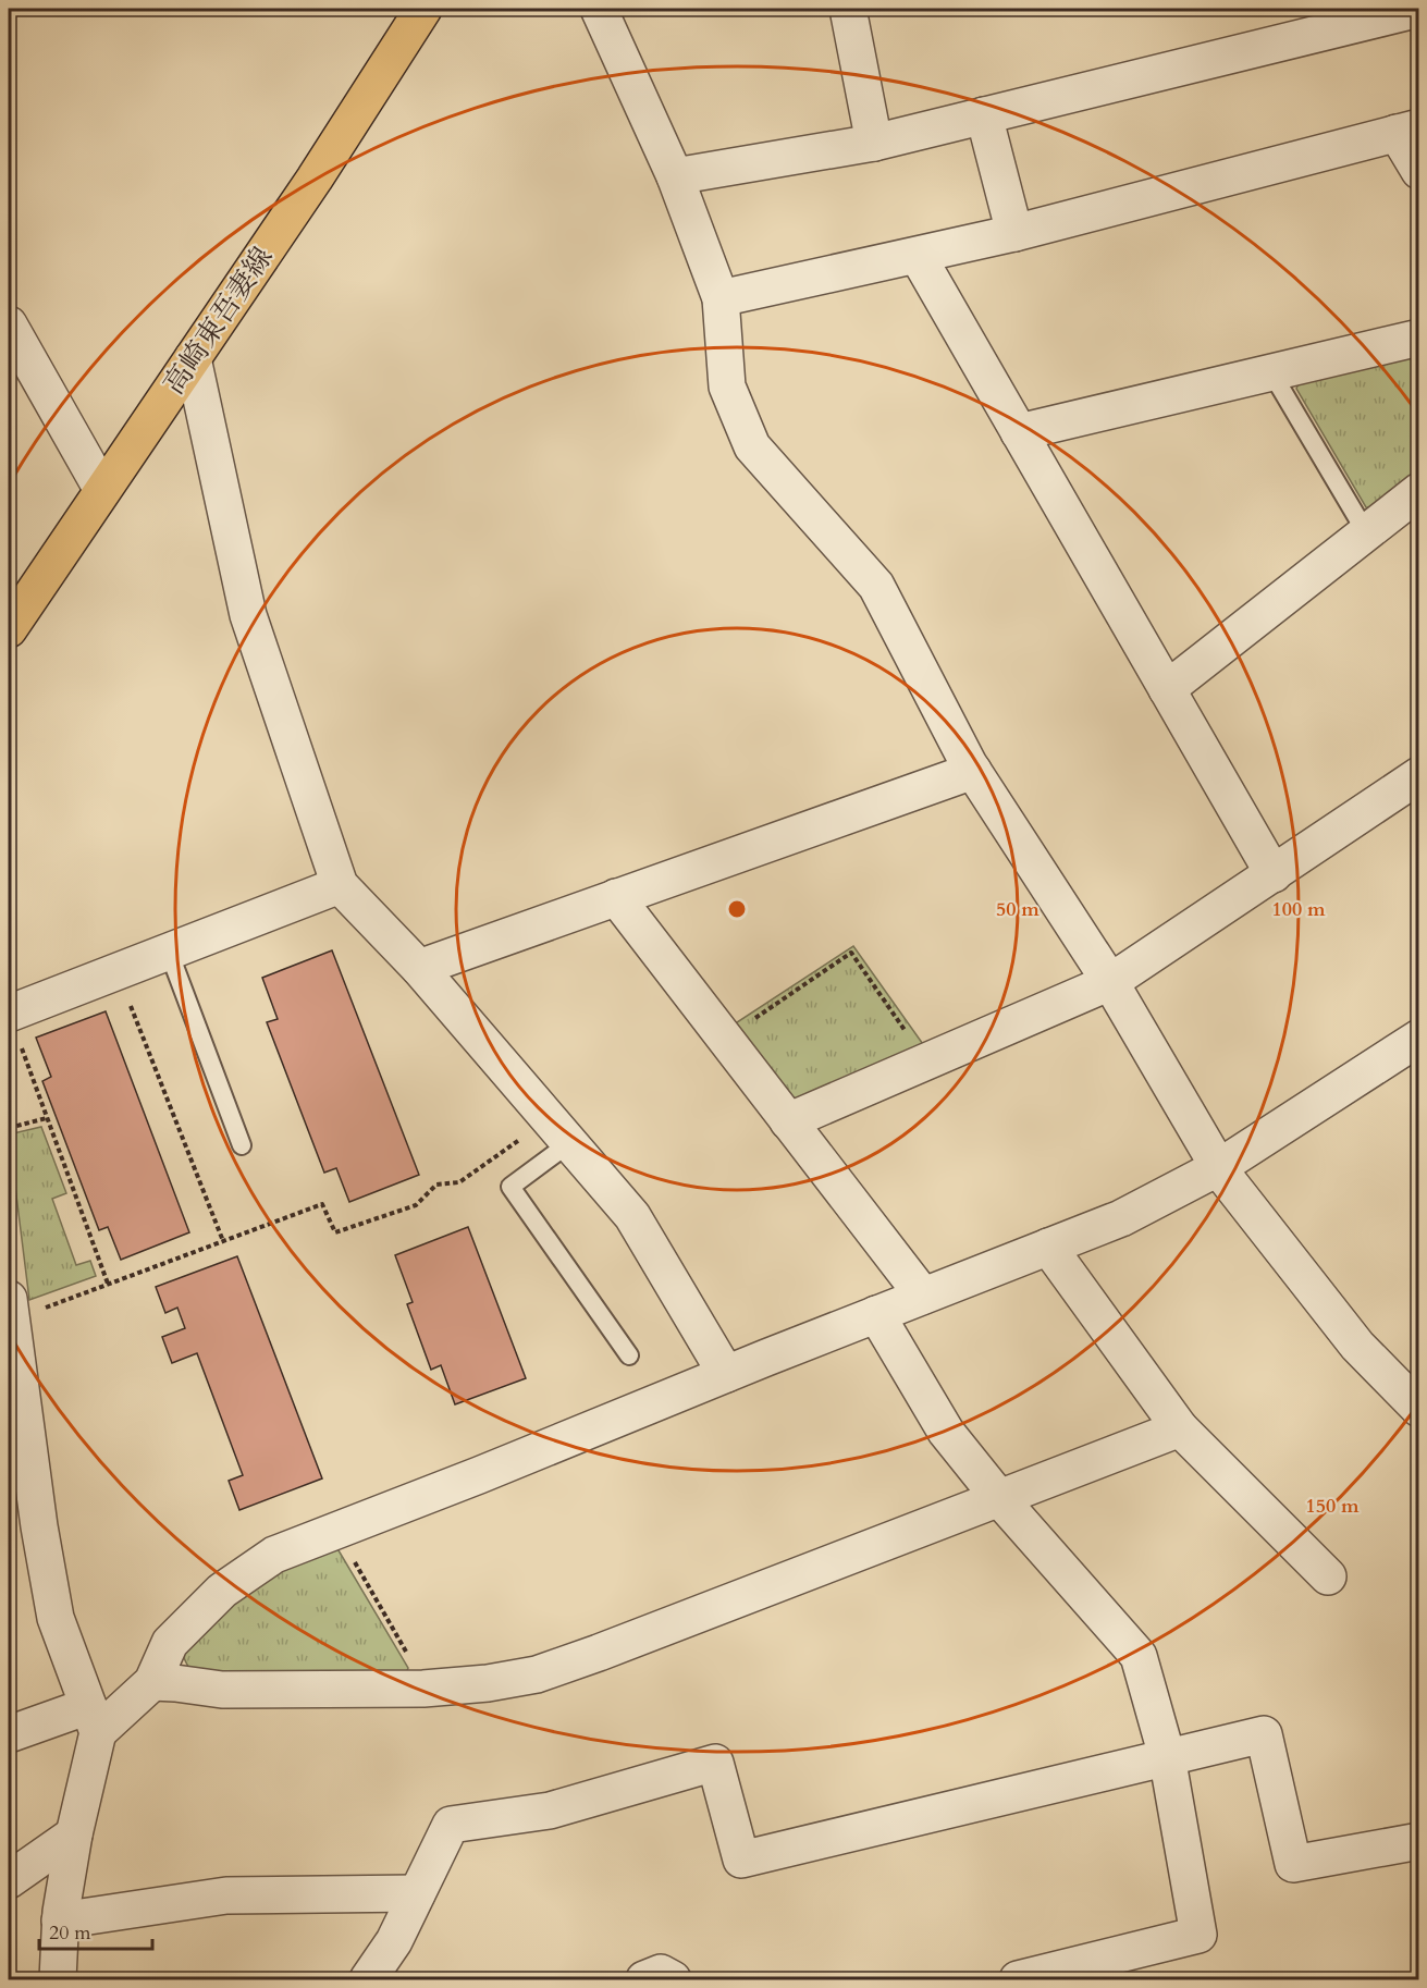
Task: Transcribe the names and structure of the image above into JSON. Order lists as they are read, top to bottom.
{
  "streets": {
    "main road": ["高崎東吾妻線"]
  },
  "scale_bar": "20 m",
  "rings": ["50 m", "100 m", "150 m"]
}
